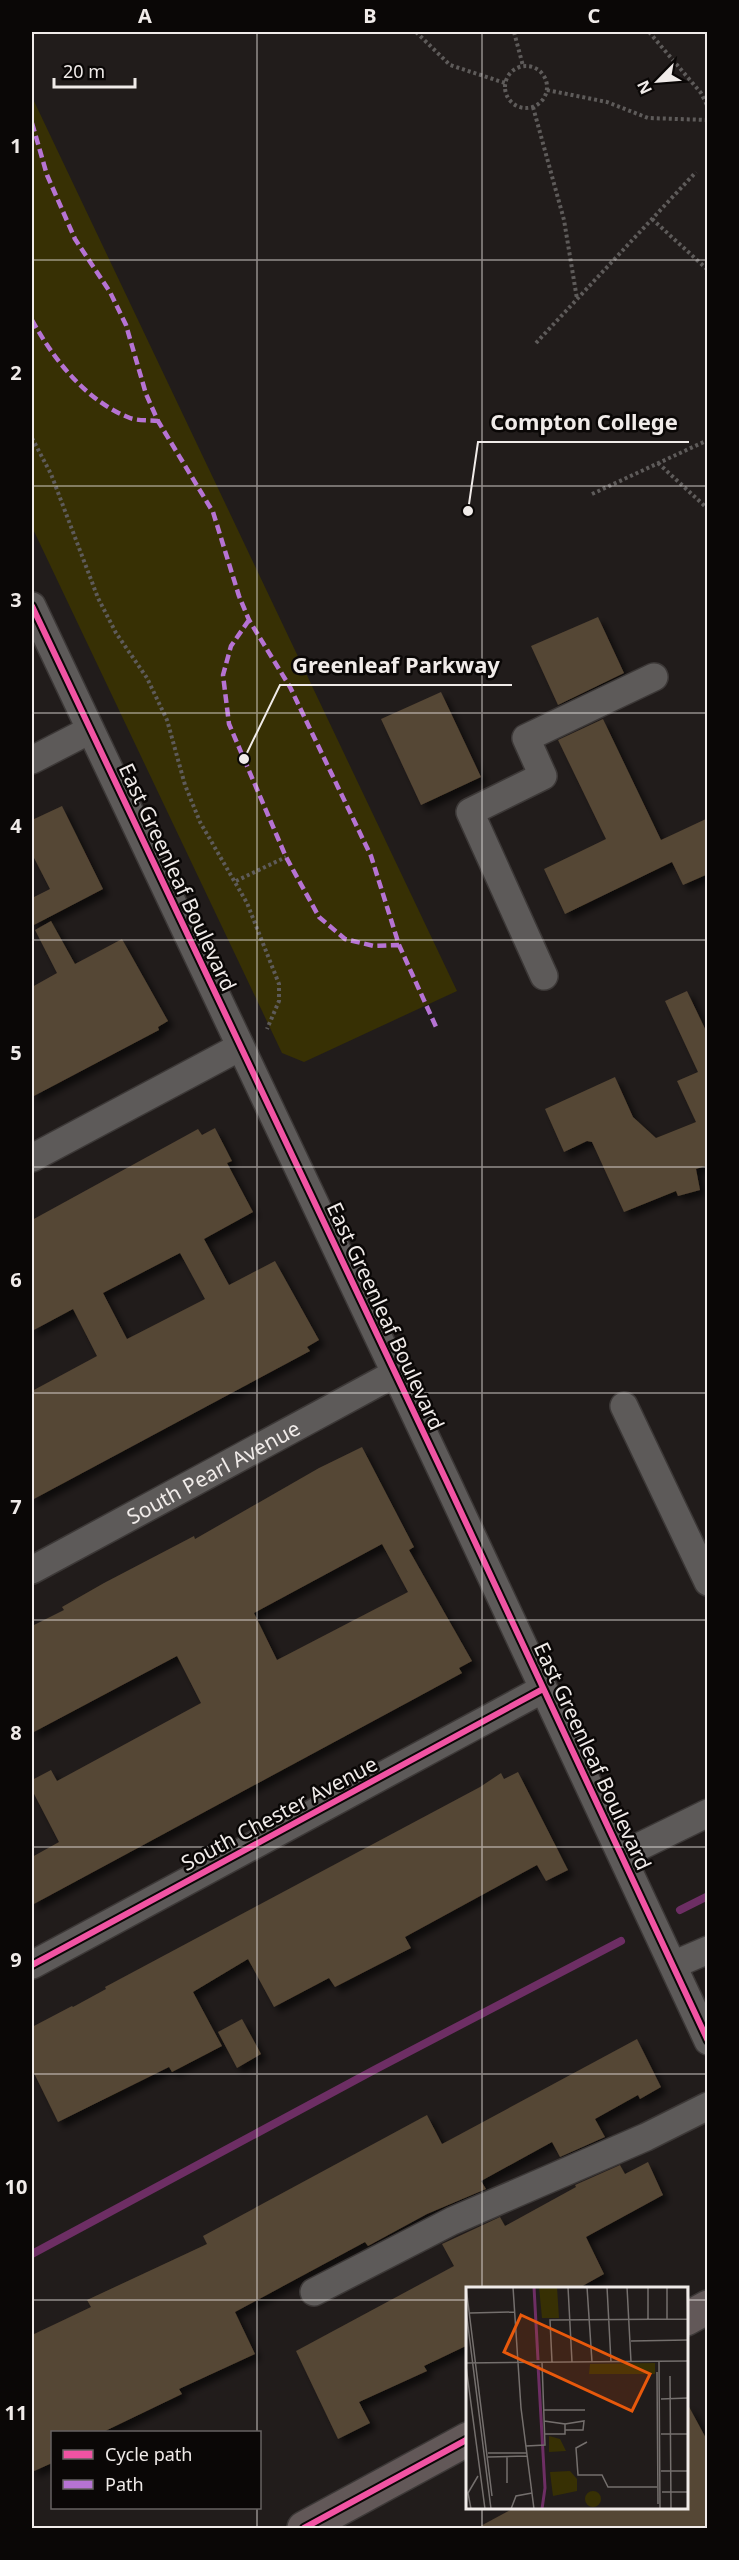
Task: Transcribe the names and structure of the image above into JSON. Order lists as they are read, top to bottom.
{
  "streets": {
    "street": ["East Greenleaf Boulevard", "South Pearl Avenue", "South Chester Avenue"]
  },
  "crossings": [
    ["East Greenleaf Boulevard", "South Pearl Avenue"],
    ["East Greenleaf Boulevard", "South Chester Avenue"]
  ],
  "places": ["Compton College", "Greenleaf Parkway"],
  "legend": ["Cycle path", "Path"],
  "scale_bar": "20 m",
  "north": "bottom left",
  "grid": {
    "columns": ["A", "B", "C"],
    "rows": [
      "1",
      "2",
      "3",
      "4",
      "5",
      "6",
      "7",
      "8",
      "9",
      "10",
      "11"
    ]
  }
}
